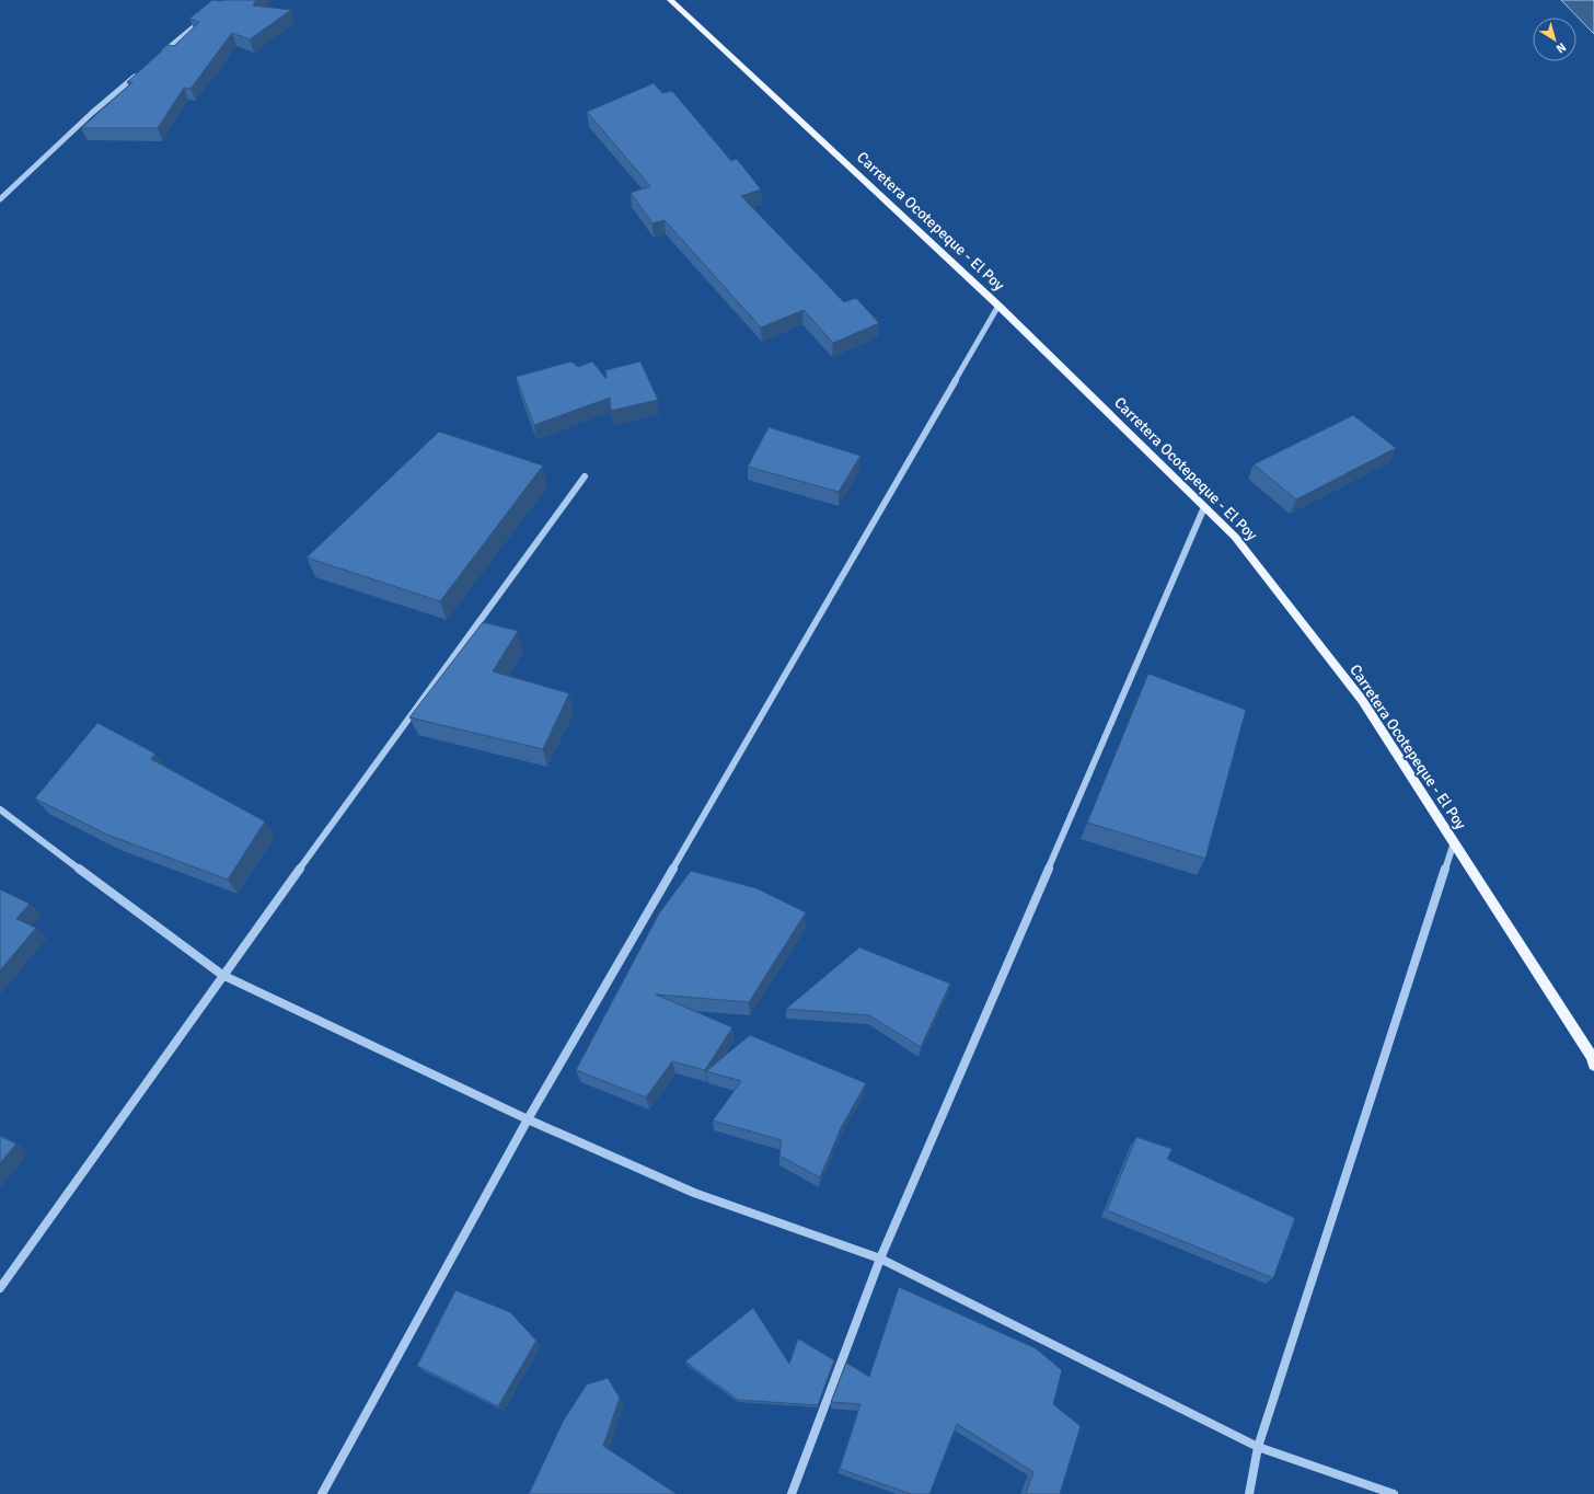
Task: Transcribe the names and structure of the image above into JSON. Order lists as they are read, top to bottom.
{
  "streets": {
    "main road": ["Carretera Ocotepeque - El Poy"]
  },
  "north": "bottom right"
}
